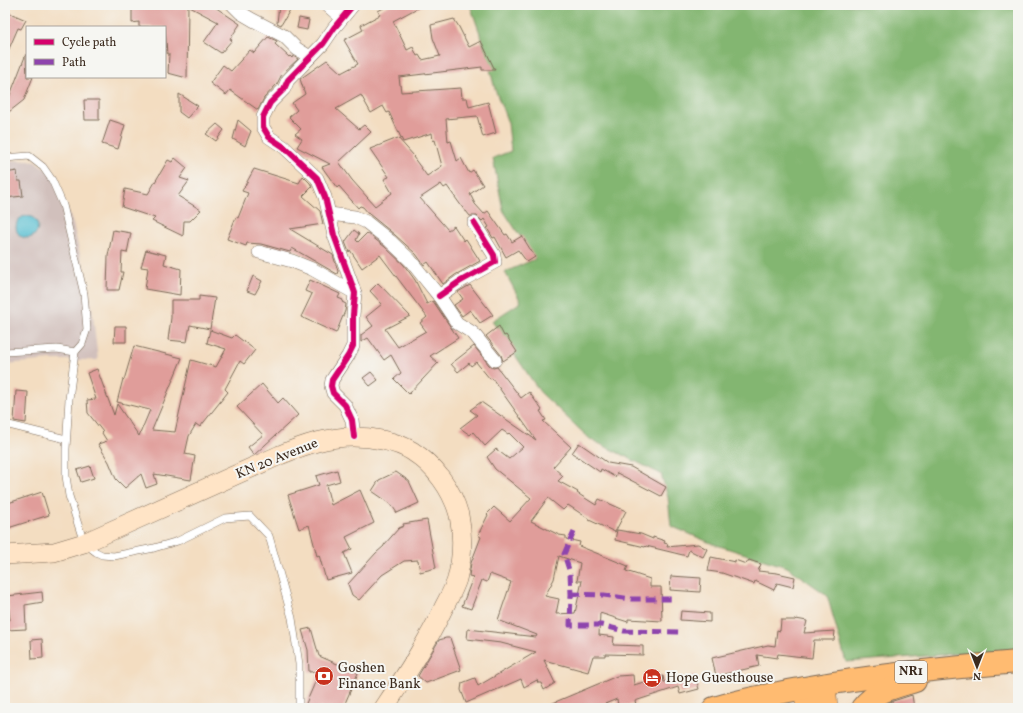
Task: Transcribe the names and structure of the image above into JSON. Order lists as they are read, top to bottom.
{
  "streets": {
    "highway": ["NR1"],
    "main road": ["KN 20 Avenue"]
  },
  "places": {
    "bank": ["Goshen Finance Bank"],
    "hotel": ["Hope Guesthouse"]
  },
  "legend": ["Cycle path", "Path"],
  "north": "bottom"
}
